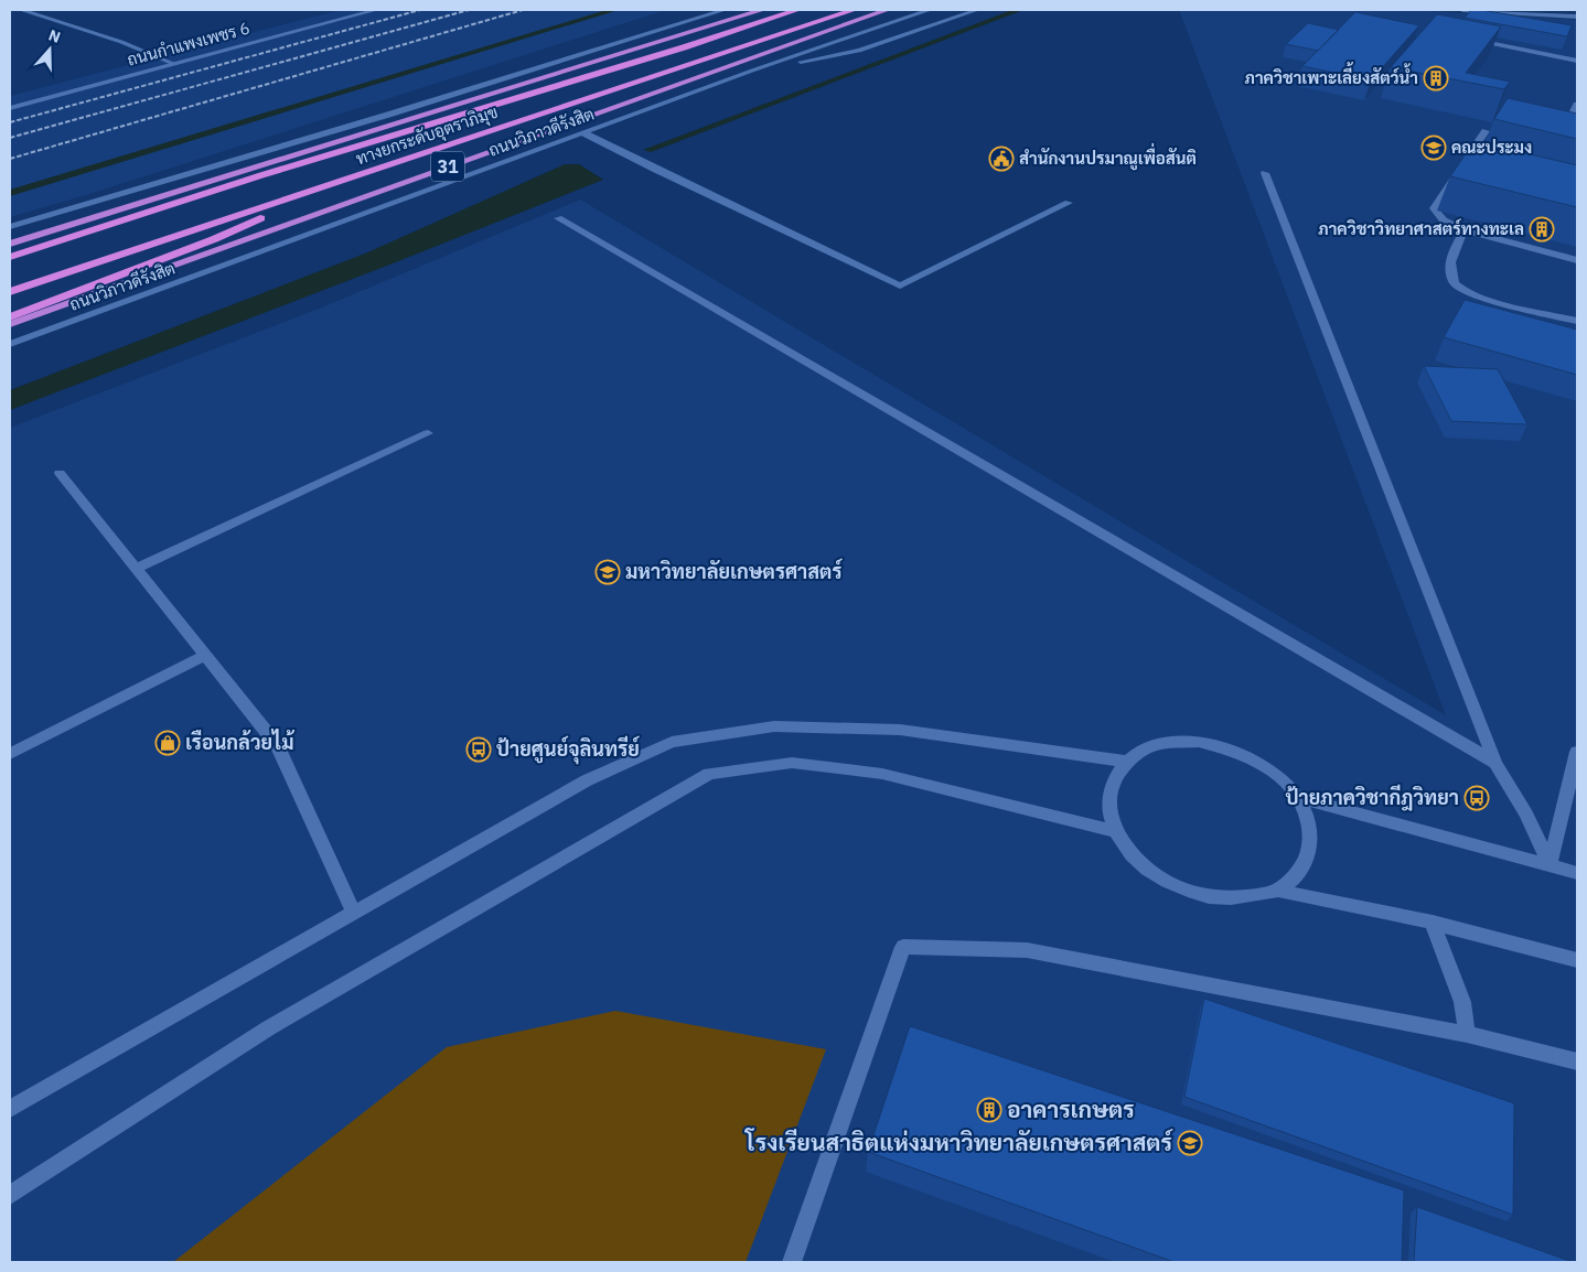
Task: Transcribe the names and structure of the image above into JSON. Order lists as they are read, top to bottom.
{
  "streets": {
    "highway": ["ถนนวิภาวดีรังสิต", "ทางยกระดับอุตราภิมุข", "31"],
    "main road": ["ถนนกำแพงเพชร 6"]
  },
  "places": {
    "building": ["ภาควิชาเพาะเลี้ยงสัตว์น้ำ", "ภาควิชาวิทยาศาสตร์ทางทะเล", "อาคารเกษตร"],
    "school or university": ["คณะประมง", "มหาวิทยาลัยเกษตรศาสตร์", "โรงเรียนสาธิตแห่งมหาวิทยาลัยเกษตรศาสตร์"],
    "public building": ["สำนักงานปรมาณูเพื่อสันติ"],
    "shop": ["เรือนกล้วยไม้"],
    "bus stop": ["ป้ายศูนย์จุลินทรีย์", "ป้ายภาควิชากีฎวิทยา"]
  },
  "north": "top"
}
